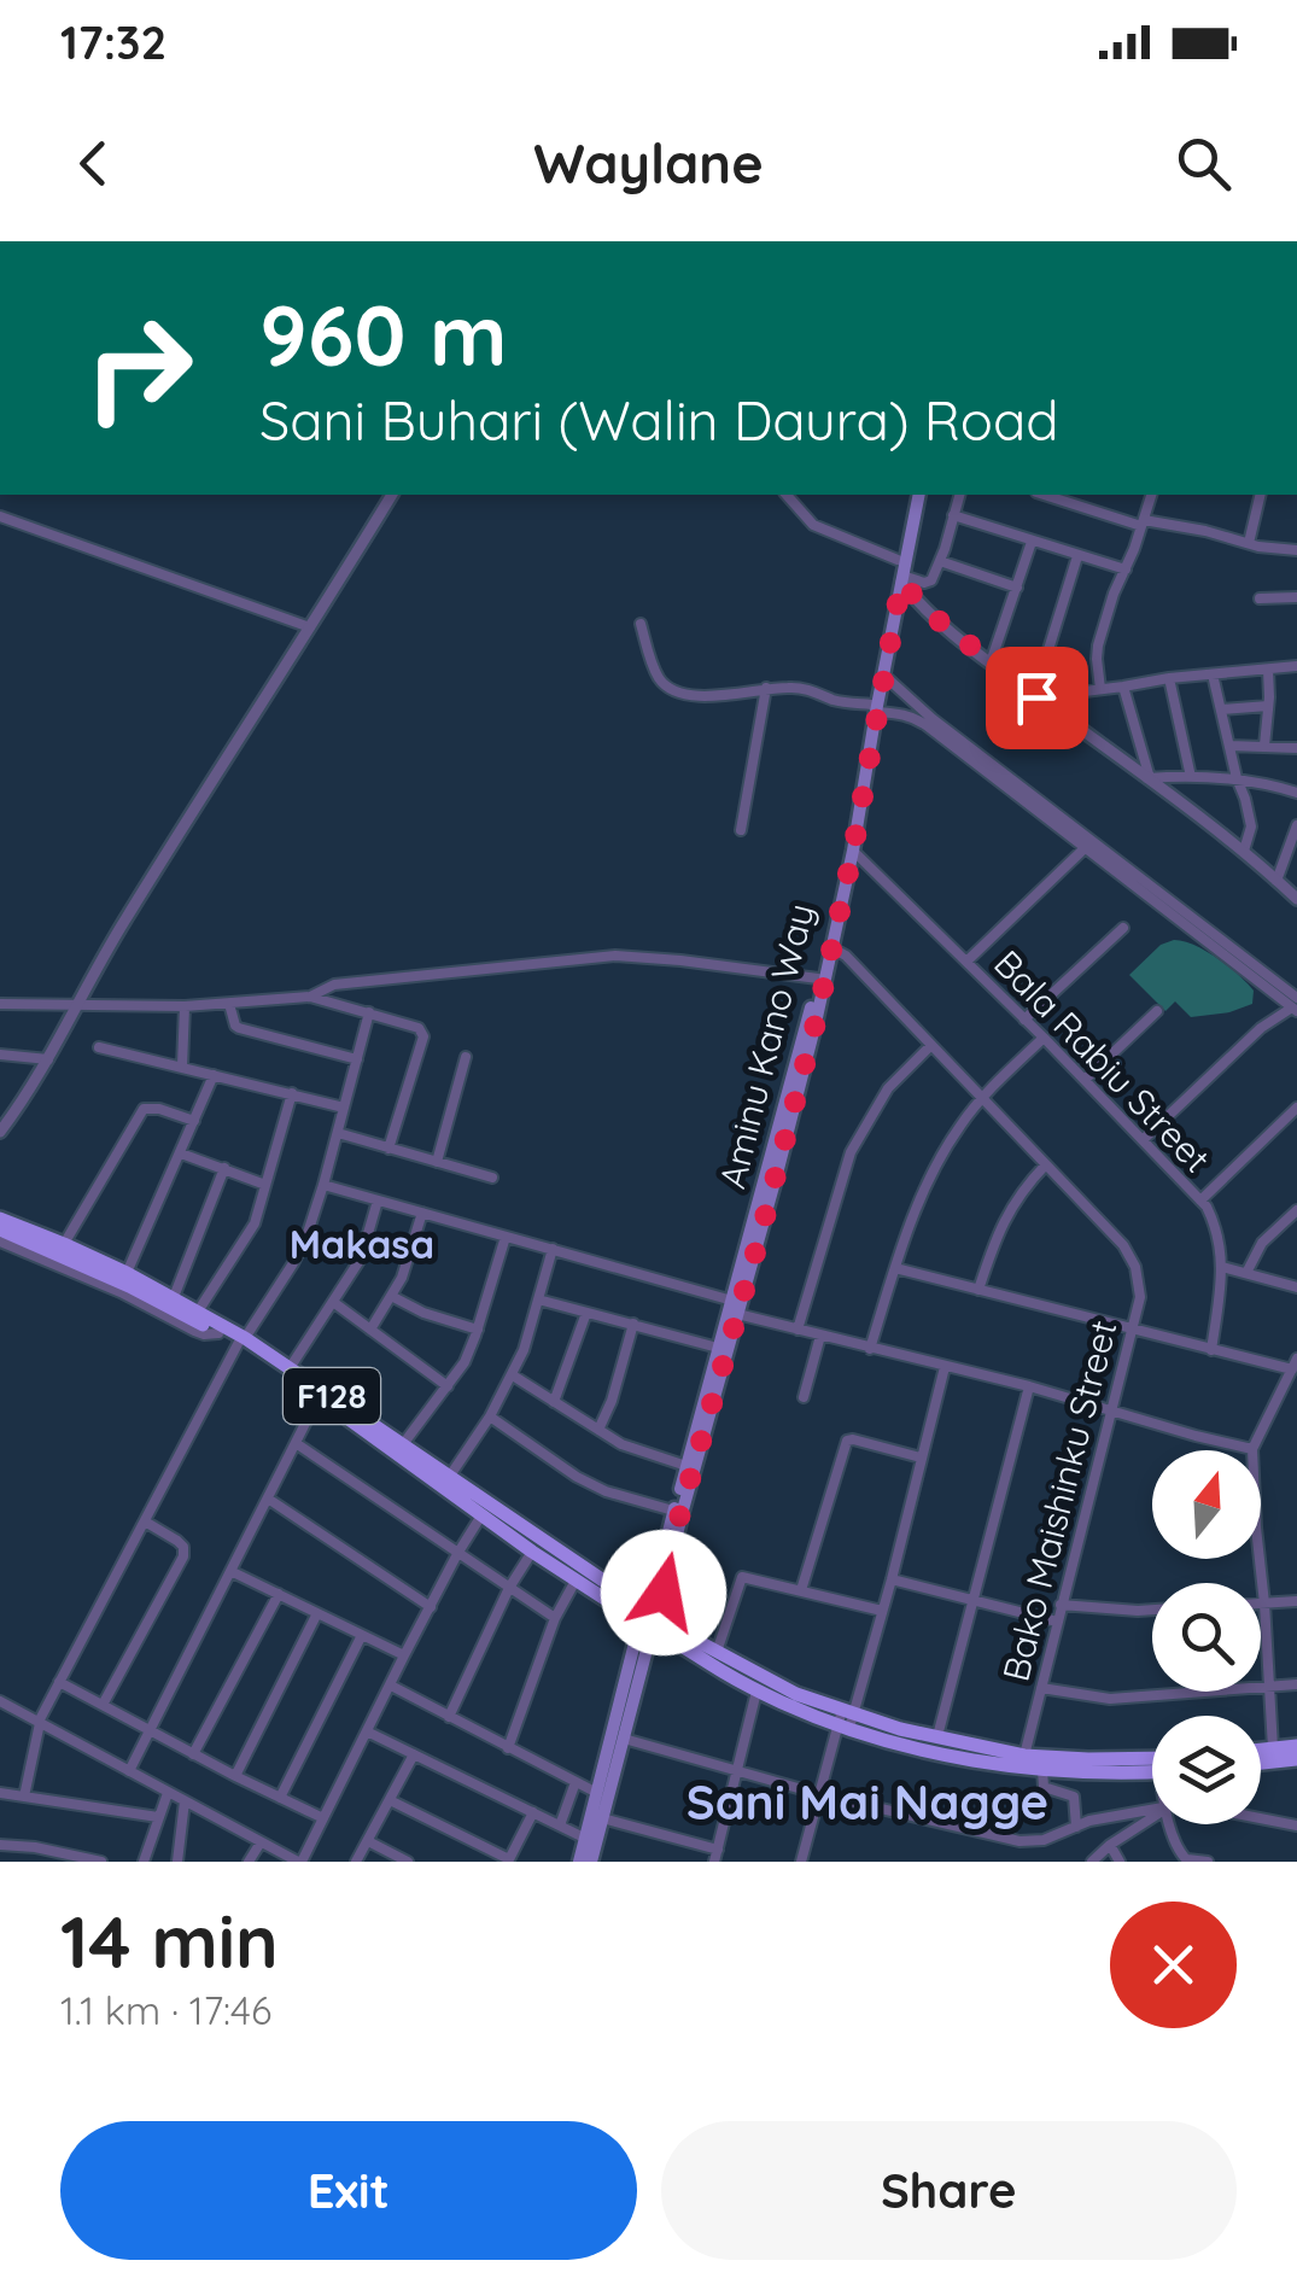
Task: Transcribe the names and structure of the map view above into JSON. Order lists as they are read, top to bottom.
{
  "streets": {
    "main road": ["Aminu Kano Way", "F128"],
    "street": ["Bala Rabiu Street", "Bako Maishinku Street"]
  },
  "crossings": [
    ["Aminu Kano Way", "Bala Rabiu Street"],
    ["Aminu Kano Way", "F128"],
    ["Aminu Kano Way", "Bako Maishinku Street"],
    ["F128", "Bako Maishinku Street"]
  ],
  "districts": ["Makasa", "Sani Mai Nagge"],
  "north": "top",
  "page": {
    "status": "17:32",
    "header": "Waylane",
    "turn": ["960 m", "Sani Buhari (Walin Daura) Road"],
    "heading": ["14 min", "1.1 km · 17:46"],
    "buttons": ["Exit", "Share"]
  }
}
